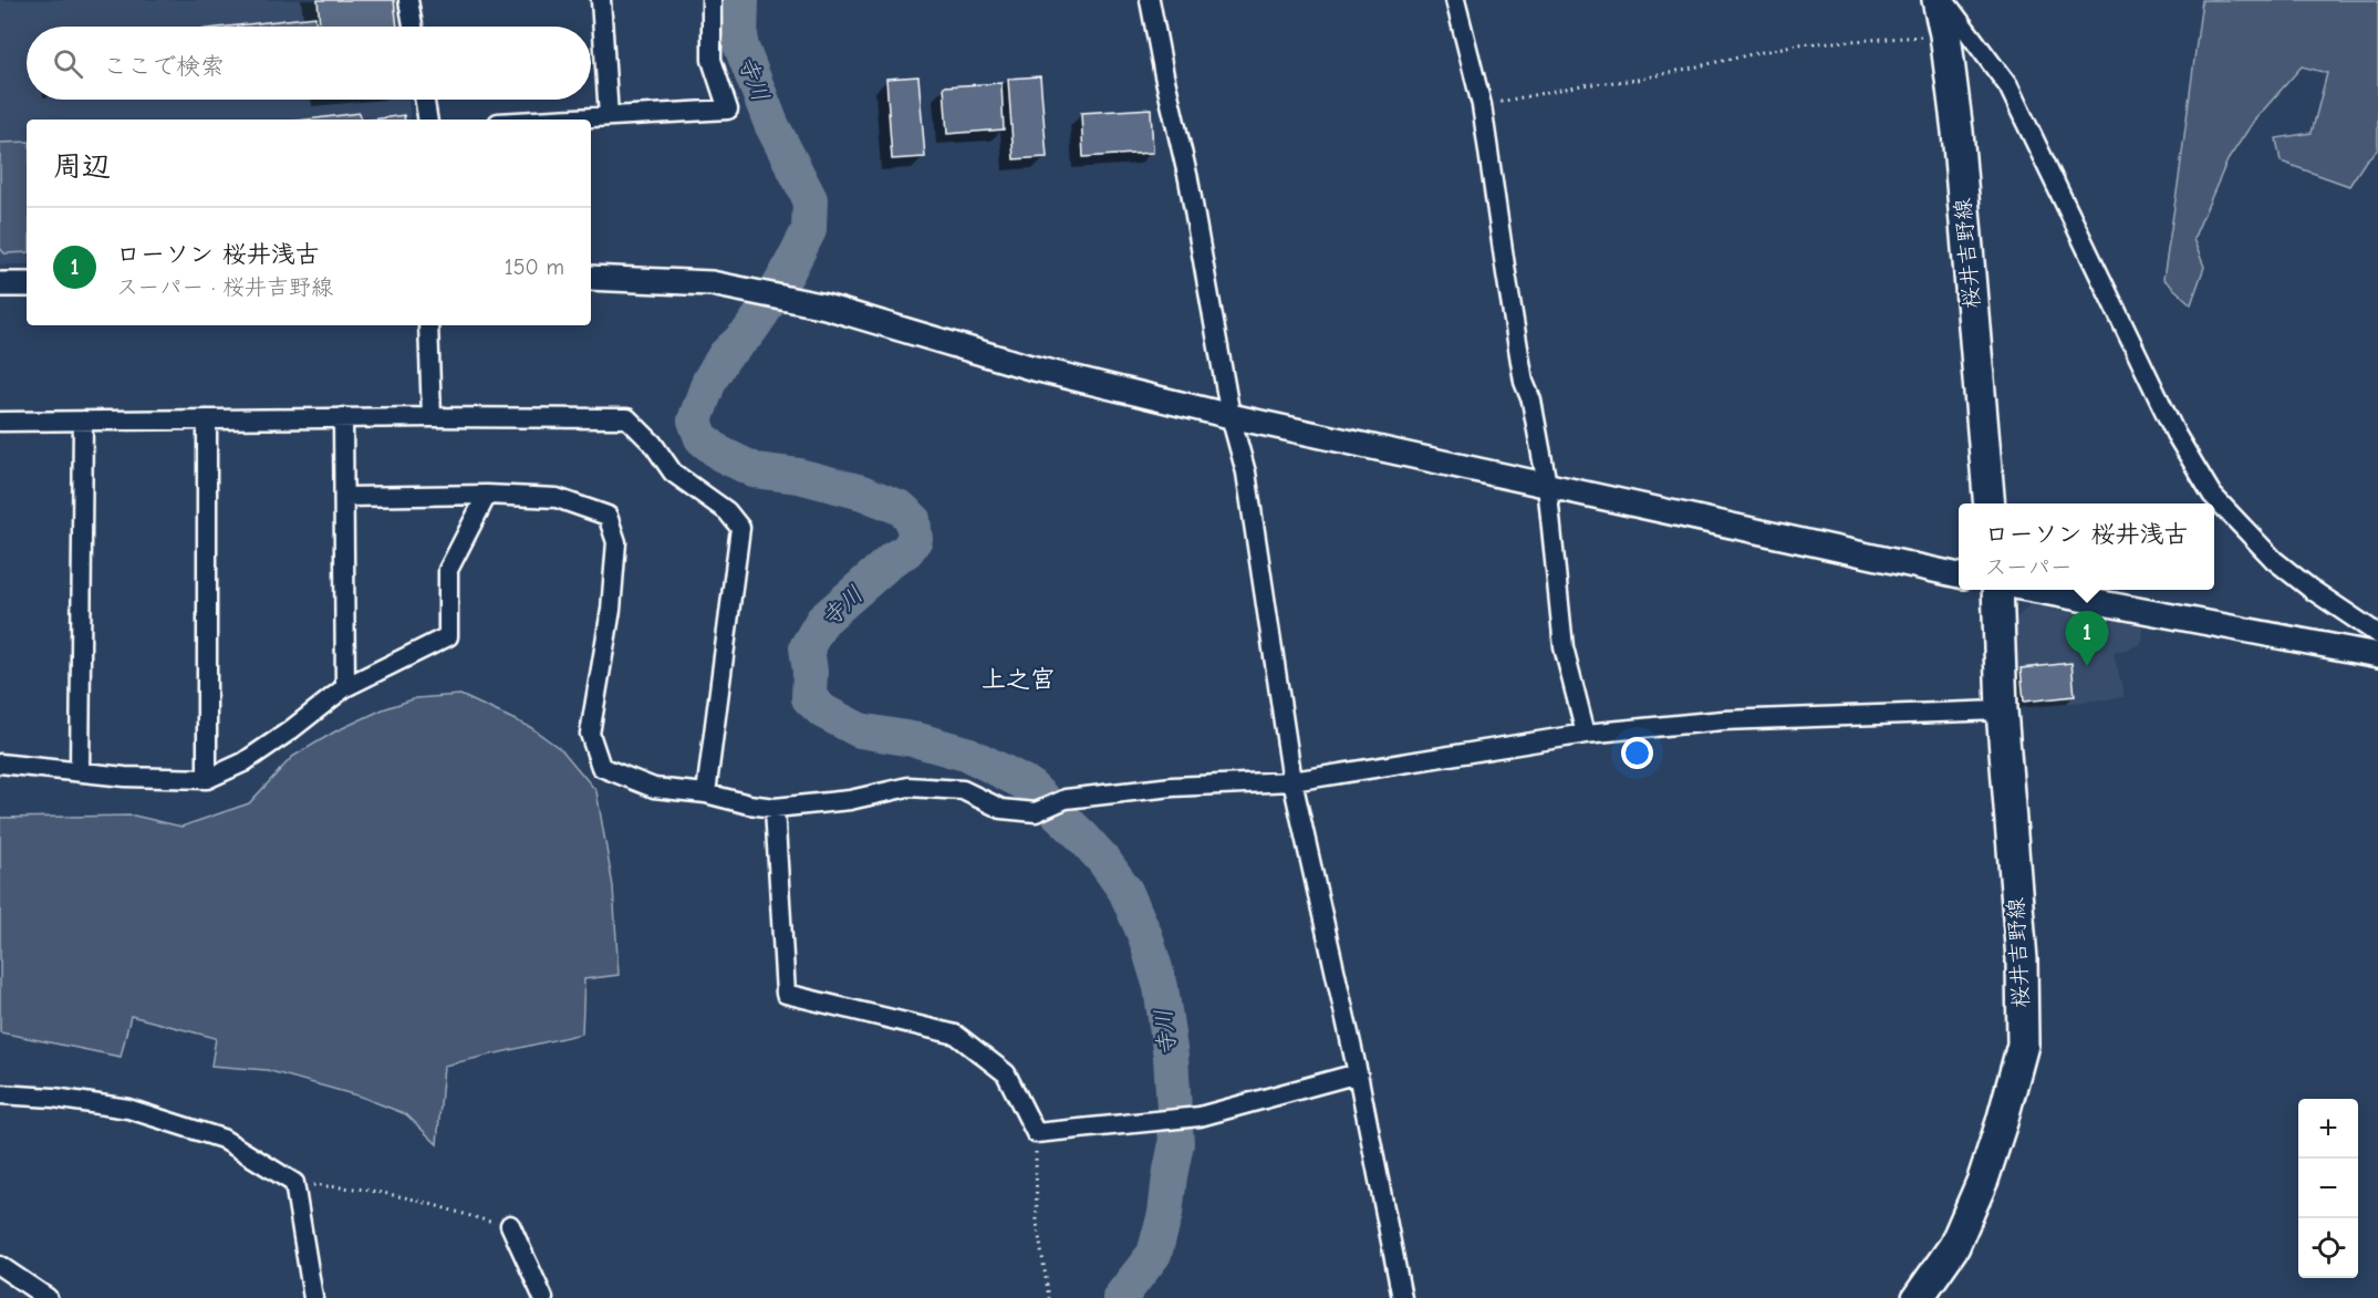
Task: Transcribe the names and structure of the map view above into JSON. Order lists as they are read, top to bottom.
{
  "streets": {
    "main road": ["桜井吉野線"]
  },
  "districts": ["上之宮"],
  "water": ["寺川"],
  "page": {
    "search": "ここで検索",
    "heading": "周辺",
    "list": [
      {
        "mark": "1",
        "name": "ローソン 桜井浅古",
        "note": "スーパー · 桜井吉野線",
        "value": "150 m"
      }
    ],
    "popup": ["ローソン 桜井浅古", "スーパー"],
    "pins": "1",
    "map_buttons": ["+", "−"]
  }
}
